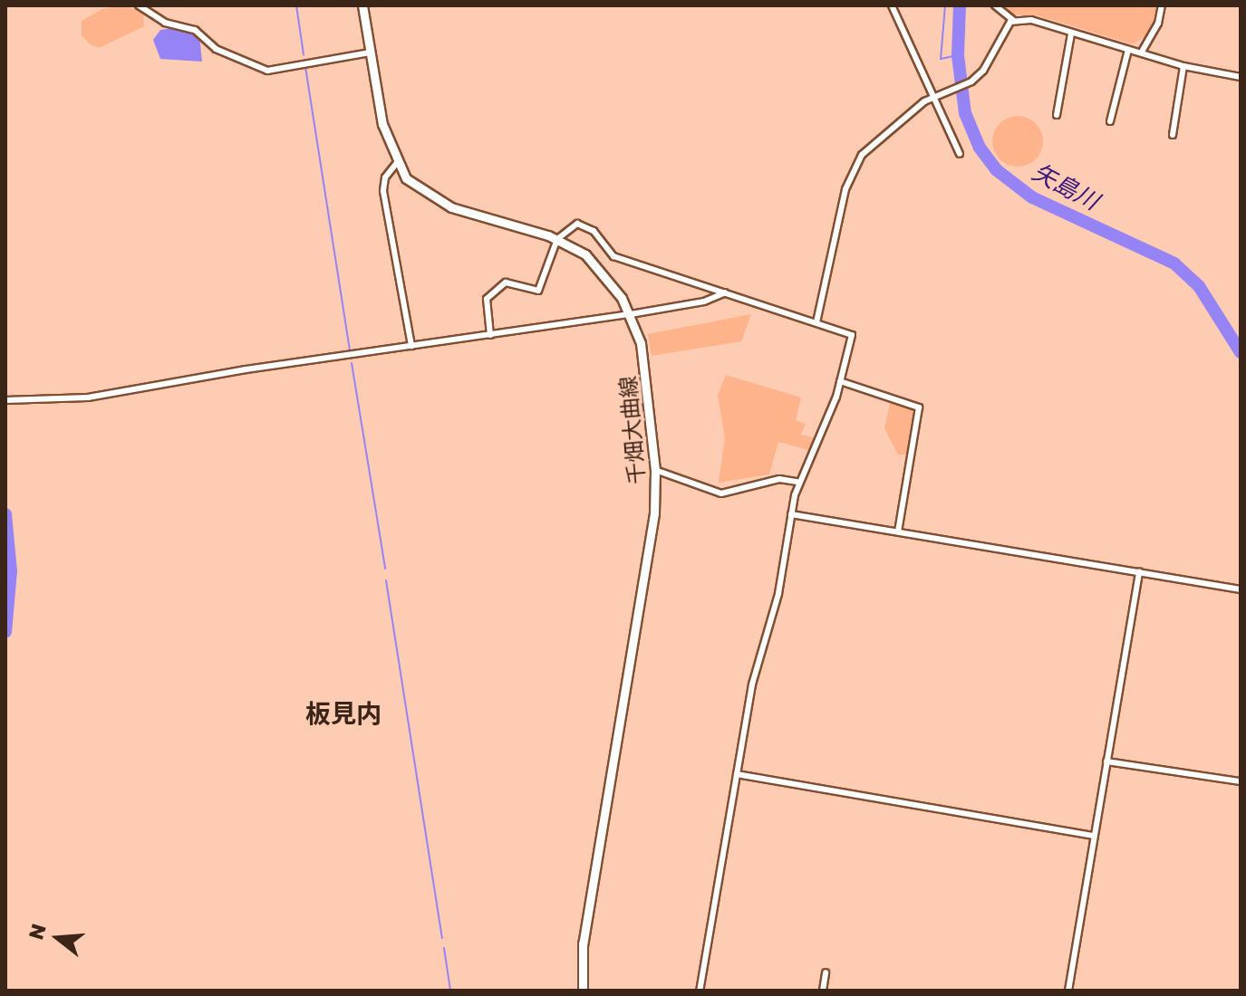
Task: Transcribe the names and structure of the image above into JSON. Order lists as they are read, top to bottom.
{
  "streets": {
    "main road": ["千畑大曲線"]
  },
  "districts": ["板見内"],
  "water": ["矢島川"],
  "north": "left"
}
